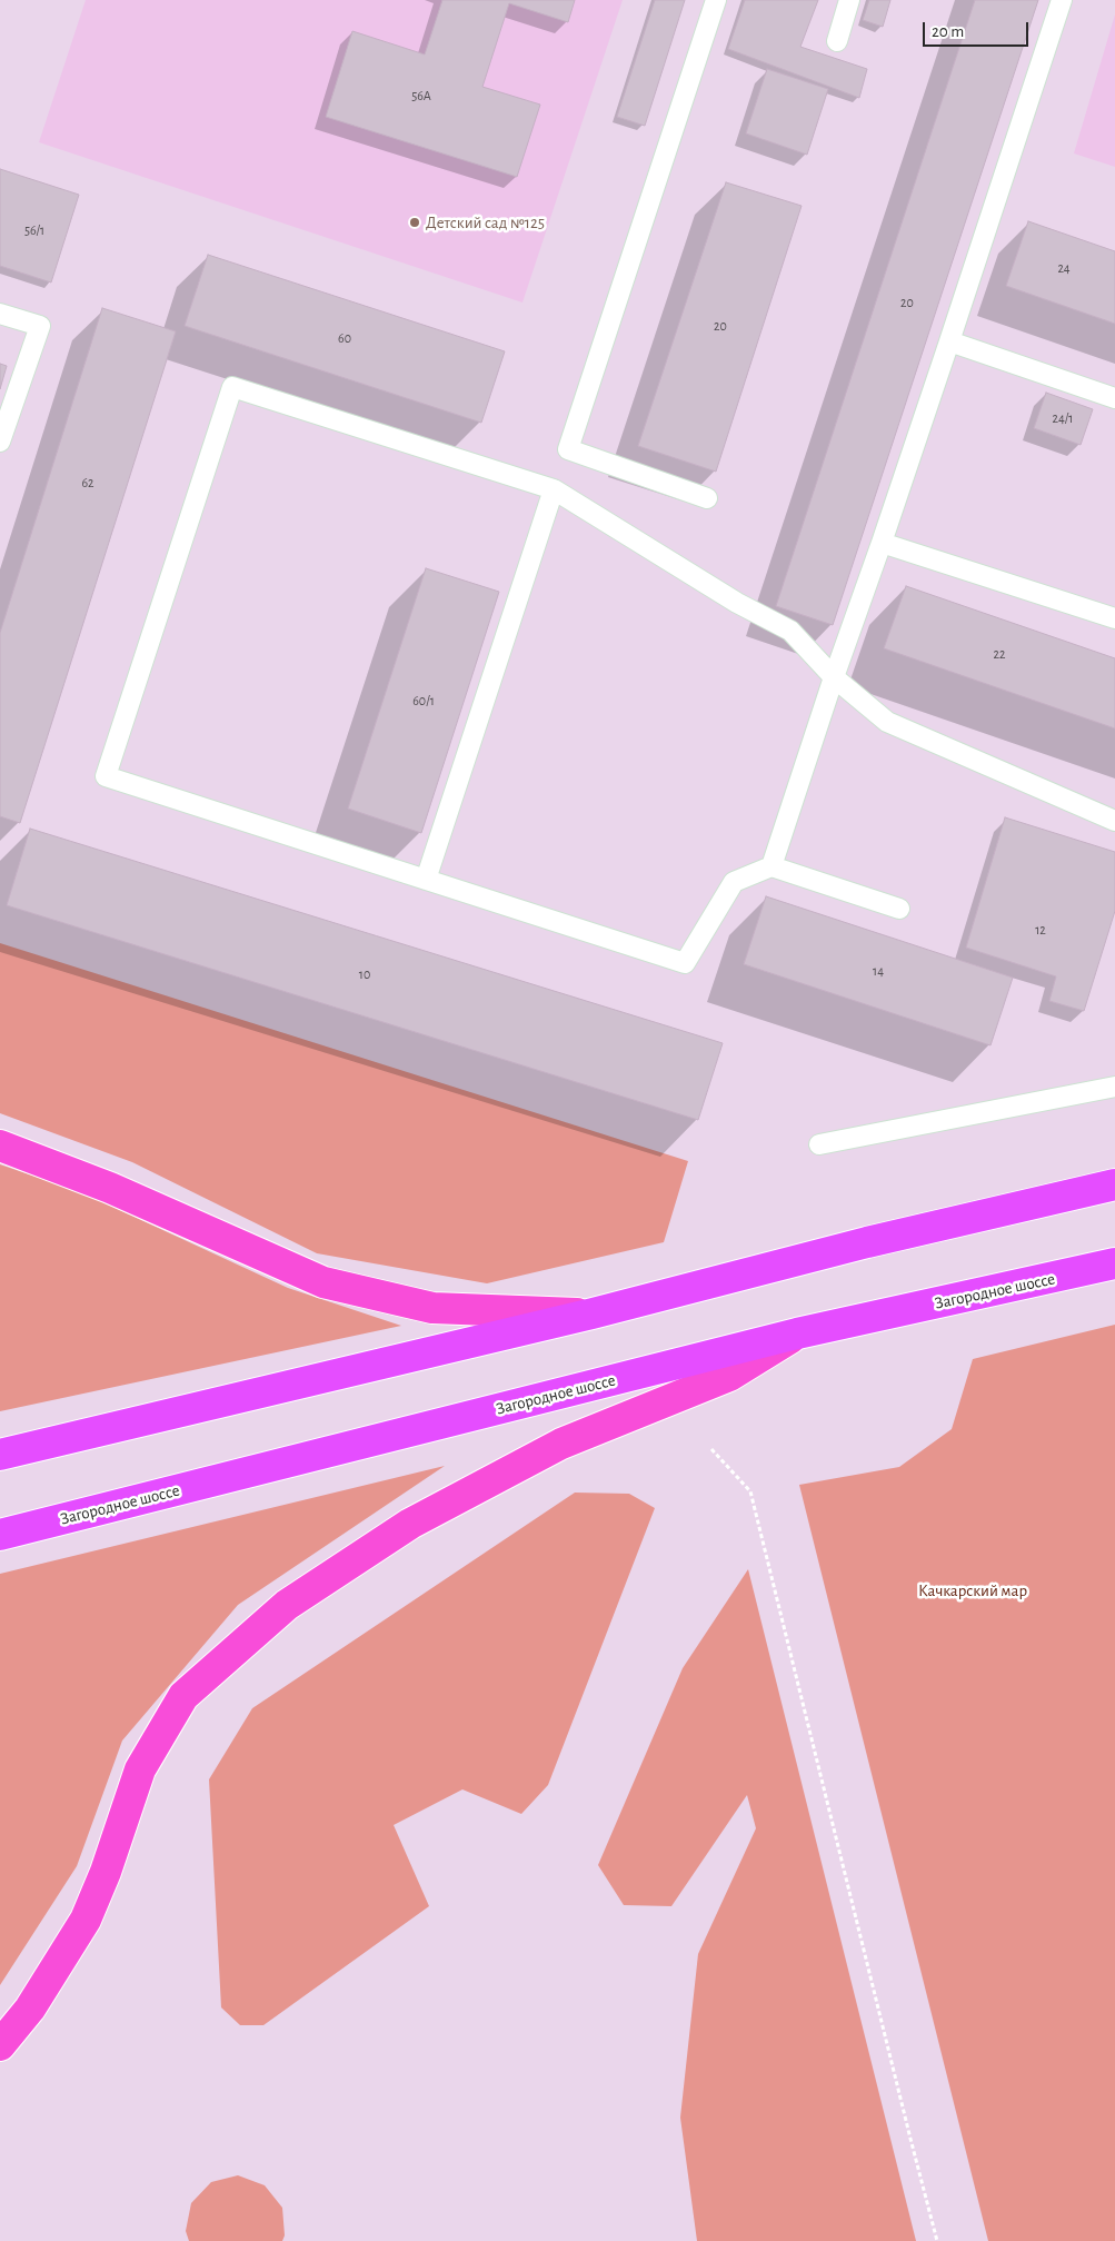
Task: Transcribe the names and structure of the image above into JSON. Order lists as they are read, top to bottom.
{
  "streets": {
    "highway": ["Загородное шоссе"]
  },
  "parks": ["Качкарский мар"],
  "places": ["Детский сад №125"],
  "house_numbers": [
    "56А",
    "56/1",
    "24",
    "20",
    "20",
    "60",
    "24/1",
    "62",
    "22",
    "60/1",
    "12",
    "14",
    "10"
  ],
  "scale_bar": "20 m"
}
